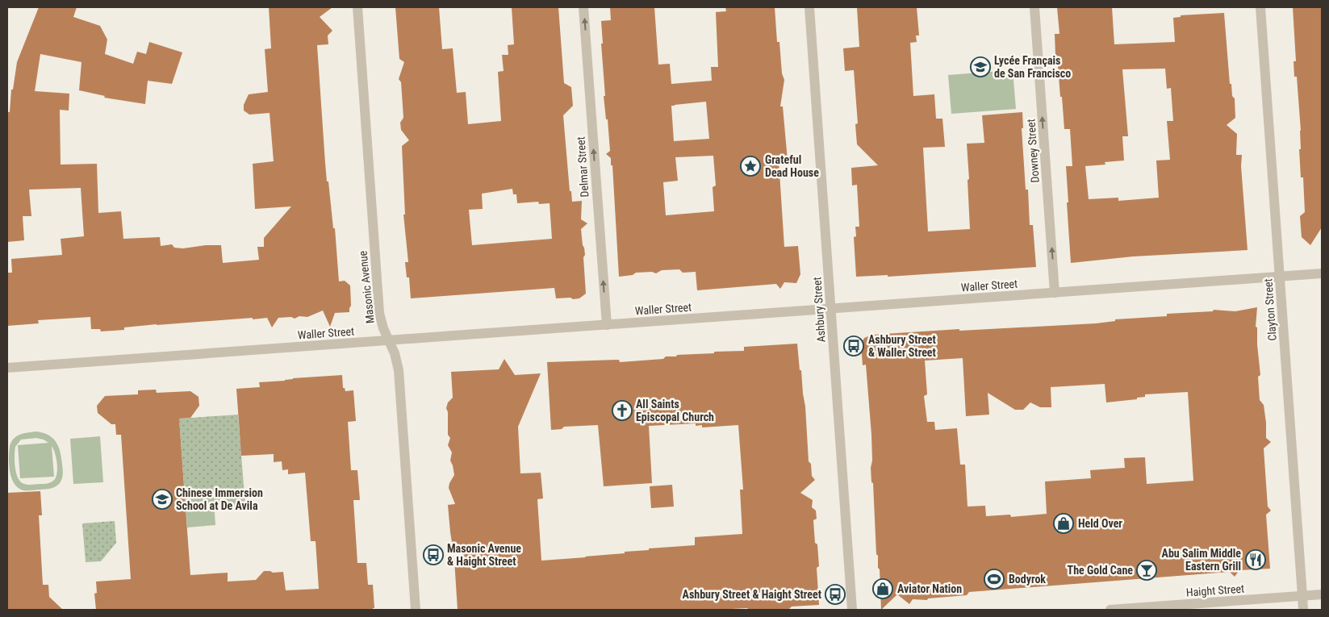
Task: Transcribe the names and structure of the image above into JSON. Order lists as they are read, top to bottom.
{
  "streets": {
    "street": [
      "Downey Street",
      "Delmar Street",
      "Waller Street",
      "Masonic Avenue",
      "Ashbury Street",
      "Clayton Street",
      "Haight Street"
    ]
  },
  "crossings": [
    ["Downey Street", "Waller Street"],
    ["Delmar Street", "Waller Street"],
    ["Waller Street", "Masonic Avenue"],
    ["Waller Street", "Ashbury Street"],
    ["Waller Street", "Clayton Street"],
    ["Clayton Street", "Haight Street"]
  ],
  "one_way": ["Downey Street", "Delmar Street"],
  "places": {
    "school or university": ["Lycée Français de San Francisco", "Chinese Immersion School at De Avila"],
    "place": ["Grateful Dead House"],
    "bus stop": ["Ashbury Street & Waller Street", "Masonic Avenue & Haight Street", "Ashbury Street & Haight Street"],
    "church": ["All Saints Episcopal Church"],
    "shop": ["Held Over", "Aviator Nation"],
    "restaurant": ["Abu Salim Middle Eastern Grill"],
    "bar": ["The Gold Cane"],
    "sports": ["Bodyrok"]
  }
}
